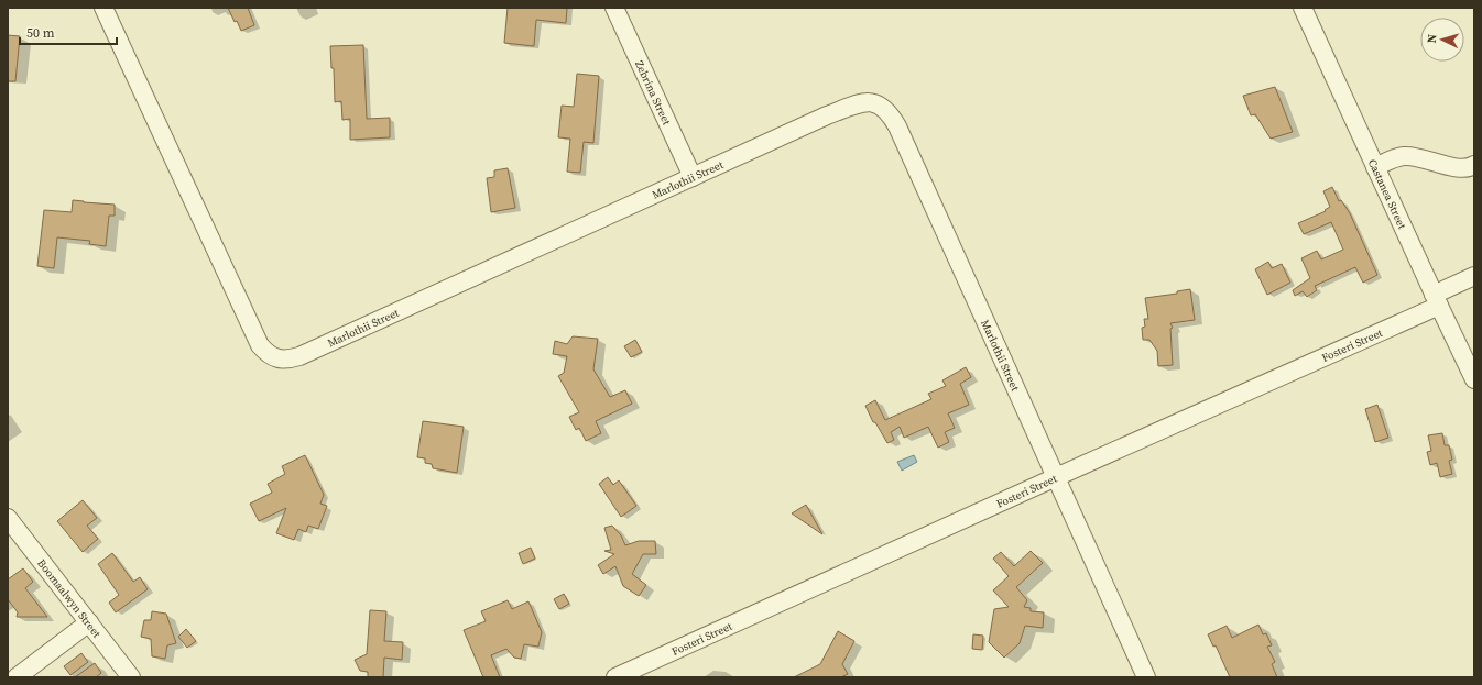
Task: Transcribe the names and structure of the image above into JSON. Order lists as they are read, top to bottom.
{
  "streets": {
    "street": [
      "Zebrina Street",
      "Marlothii Street",
      "Castanea Street",
      "Fosteri Street",
      "Boomaalwyn Street"
    ]
  },
  "crossings": [
    ["Zebrina Street", "Marlothii Street"],
    ["Marlothii Street", "Fosteri Street"],
    ["Castanea Street", "Fosteri Street"]
  ],
  "scale_bar": "50 m",
  "north": "left"
}
